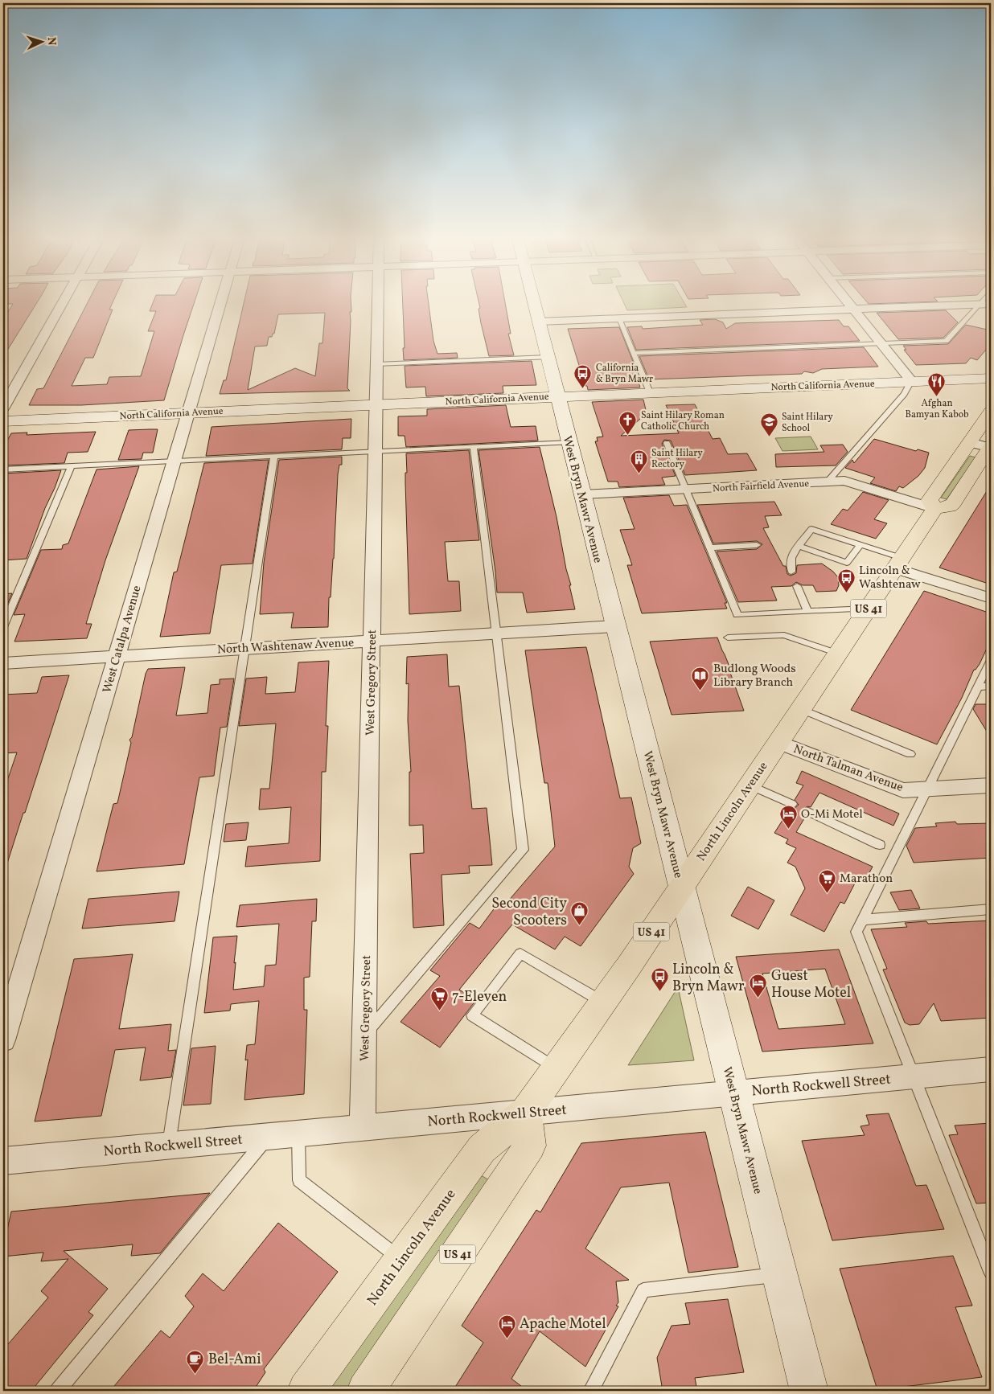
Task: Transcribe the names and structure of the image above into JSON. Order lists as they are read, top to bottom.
{
  "streets": {
    "main road": ["US 41", "North Lincoln Avenue"],
    "street": [
      "North California Avenue",
      "North Fairfield Avenue",
      "West Bryn Mawr Avenue",
      "West Catalpa Avenue",
      "North Washtenaw Avenue",
      "West Gregory Street",
      "North Talman Avenue",
      "North Rockwell Street"
    ]
  },
  "crossings": [
    ["North California Avenue", "West Bryn Mawr Avenue"],
    ["North California Avenue", "West Catalpa Avenue"],
    ["North California Avenue", "West Gregory Street"],
    ["North Fairfield Avenue", "West Bryn Mawr Avenue"],
    ["North Fairfield Avenue", "North Lincoln Avenue"],
    ["West Bryn Mawr Avenue", "North Washtenaw Avenue"],
    ["West Bryn Mawr Avenue", "North Lincoln Avenue"],
    ["West Bryn Mawr Avenue", "North Rockwell Street"],
    ["US 41", "North Lincoln Avenue"],
    ["US 41", "North Rockwell Street"],
    ["West Catalpa Avenue", "North Washtenaw Avenue"],
    ["North Washtenaw Avenue", "West Gregory Street"],
    ["West Gregory Street", "North Rockwell Street"],
    ["North Talman Avenue", "North Lincoln Avenue"],
    ["North Lincoln Avenue", "North Rockwell Street"]
  ],
  "places": {
    "bus stop": ["California & Bryn Mawr", "Lincoln & Washtenaw", "Lincoln & Bryn Mawr"],
    "restaurant": ["Afghan Bamyan Kabob"],
    "church": ["Saint Hilary Roman Catholic Church"],
    "school or university": ["Saint Hilary School"],
    "building": ["Saint Hilary Rectory"],
    "library": ["Budlong Woods Library Branch"],
    "hotel": ["O-Mi Motel", "Guest House Motel", "Apache Motel"],
    "supermarket": ["Marathon", "7-Eleven"],
    "shop": ["Second City Scooters"],
    "cafe": ["Bel-Ami"]
  },
  "north": "right"
}
